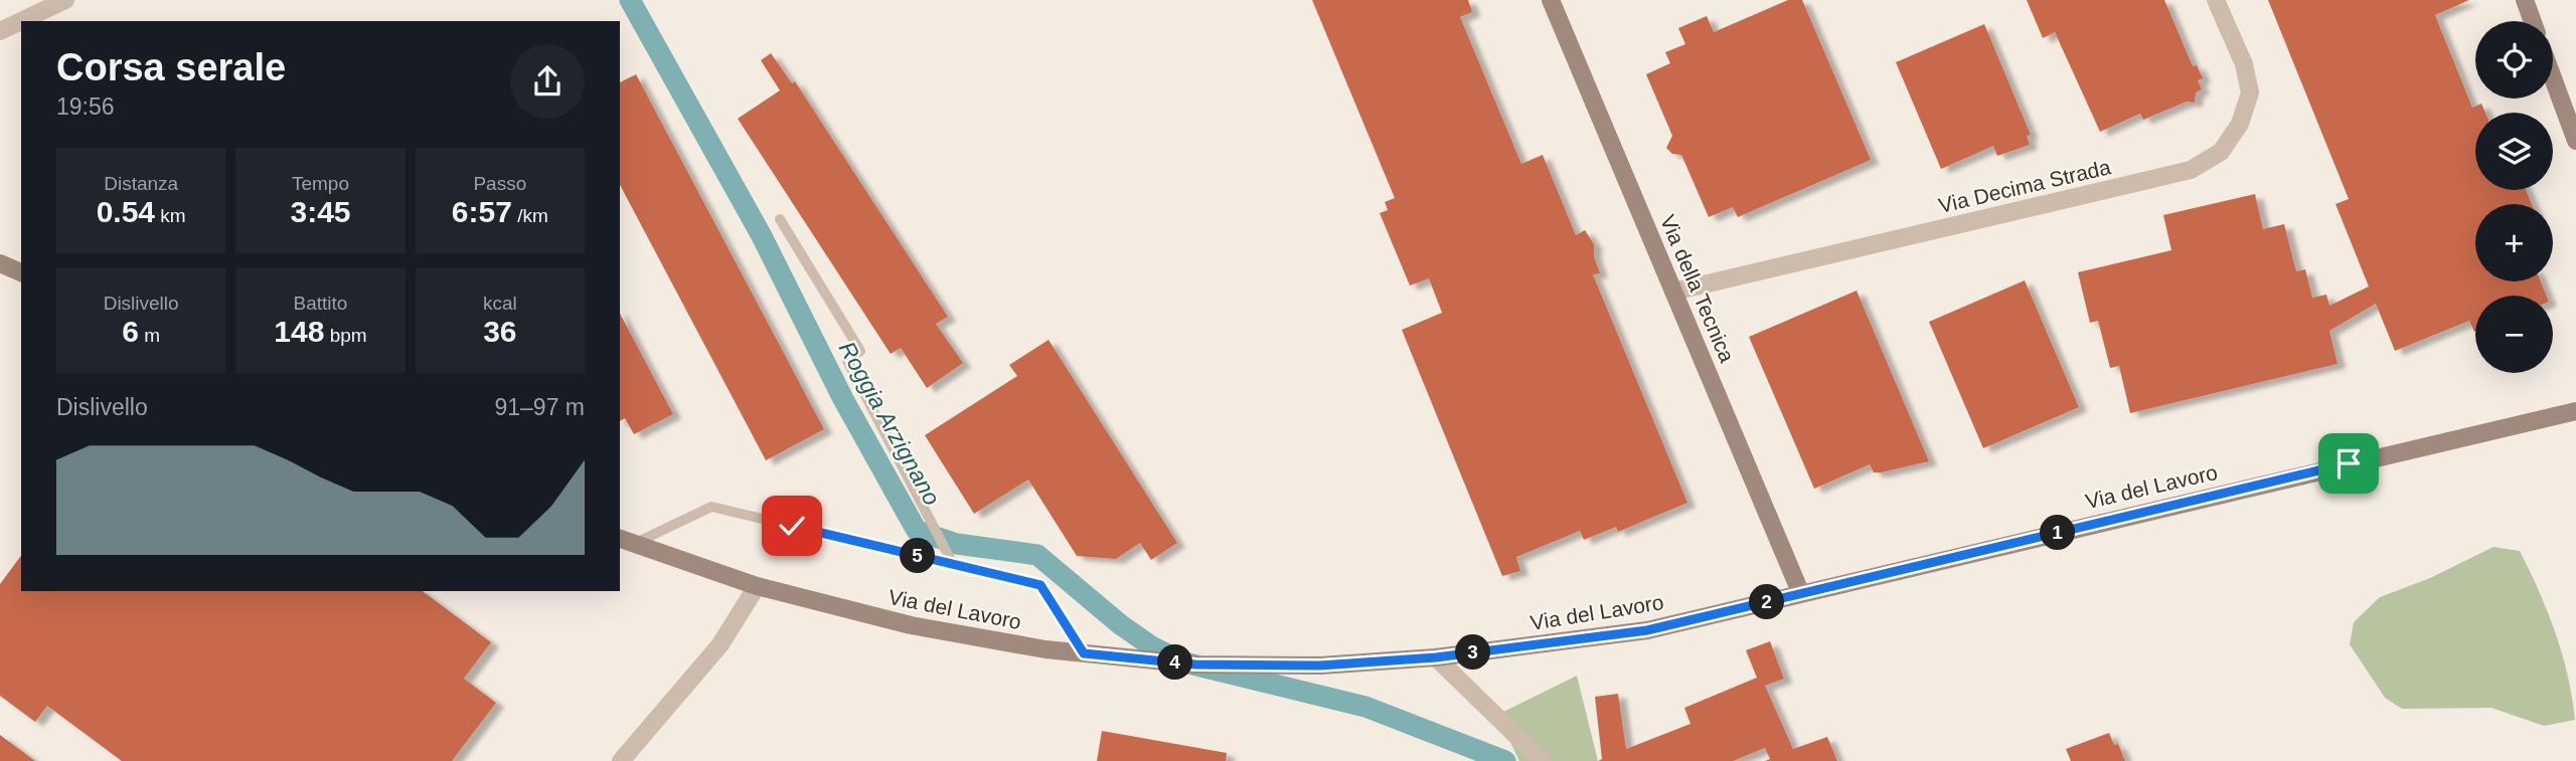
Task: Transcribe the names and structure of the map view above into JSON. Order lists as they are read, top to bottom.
{
  "streets": {
    "street": ["Via Decima Strada", "Via della Tecnica", "Via del Lavoro"]
  },
  "crossings": [
    ["Via Decima Strada", "Via della Tecnica"],
    ["Via della Tecnica", "Via del Lavoro"]
  ],
  "water": ["Roggia Arzignano"],
  "page": {
    "map_buttons": ["+", "−"],
    "heading": ["Corsa serale", "19:56"],
    "stats": [
      ["Distanza", "0.54 km"],
      ["Tempo", "3:45"],
      ["Passo", "6:57 /km"],
      ["Dislivello", "6 m"],
      ["Battito", "148 bpm"],
      ["kcal", "36"]
    ],
    "chart": ["Dislivello", "91–97 m"],
    "pins": [
      "1",
      "5",
      "2",
      "3",
      "4"
    ]
  }
}
